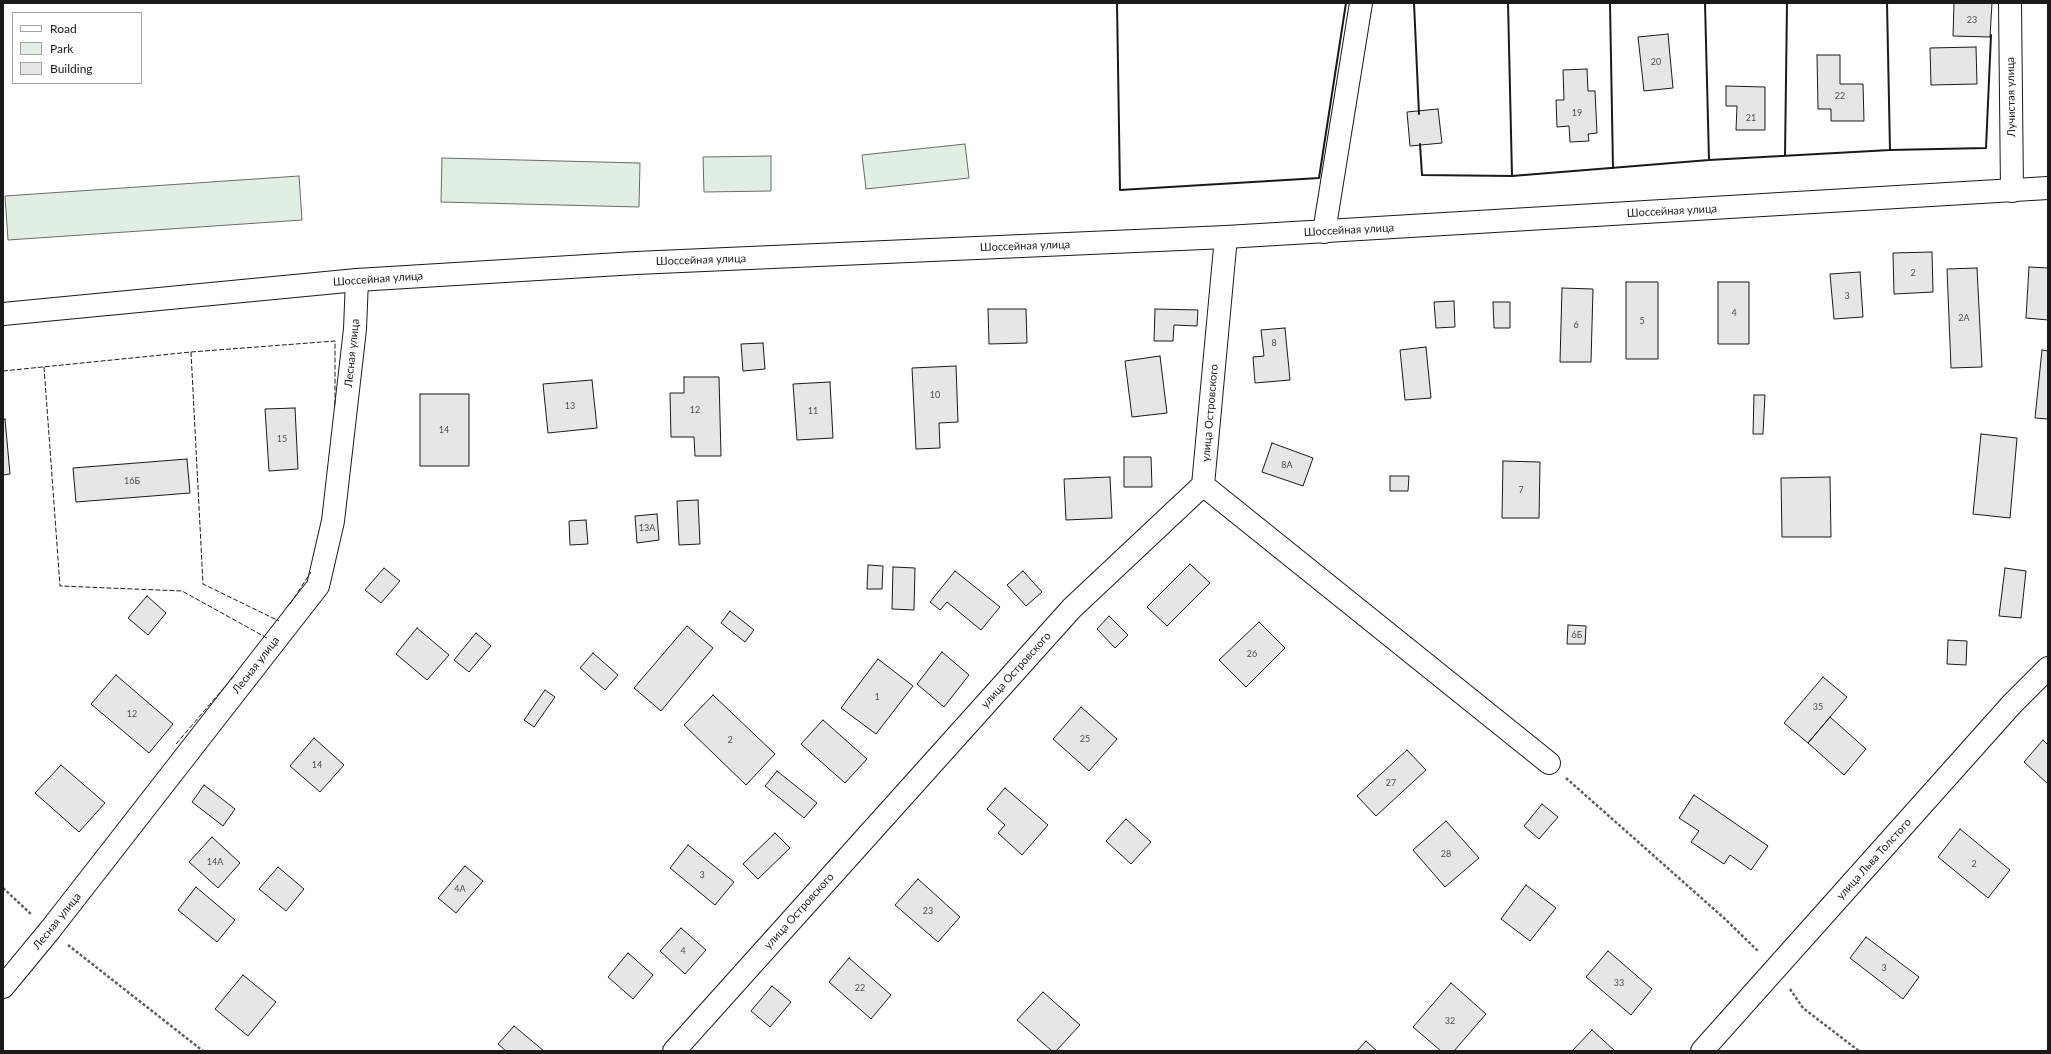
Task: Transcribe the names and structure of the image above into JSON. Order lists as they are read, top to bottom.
{
  "streets": {
    "street": [
      "Лучистая улица",
      "Шоссейная улица",
      "Лесная улица",
      "улица Островского",
      "улица Льва Толстого"
    ]
  },
  "crossings": [
    ["Лучистая улица", "Шоссейная улица"],
    ["Шоссейная улица", "Лесная улица"],
    ["Шоссейная улица", "улица Островского"]
  ],
  "house_numbers": [
    "23",
    "20",
    "22",
    "19",
    "21",
    "2",
    "3",
    "4",
    "2А",
    "5",
    "6",
    "8",
    "10",
    "13",
    "12",
    "11",
    "14",
    "15",
    "8А",
    "16Б",
    "7",
    "13А",
    "6Б",
    "26",
    "1",
    "35",
    "12",
    "25",
    "2",
    "14",
    "27",
    "28",
    "14А",
    "2",
    "3",
    "4А",
    "23",
    "4",
    "3",
    "33",
    "22",
    "32"
  ],
  "legend": ["Road", "Park", "Building"]
}
